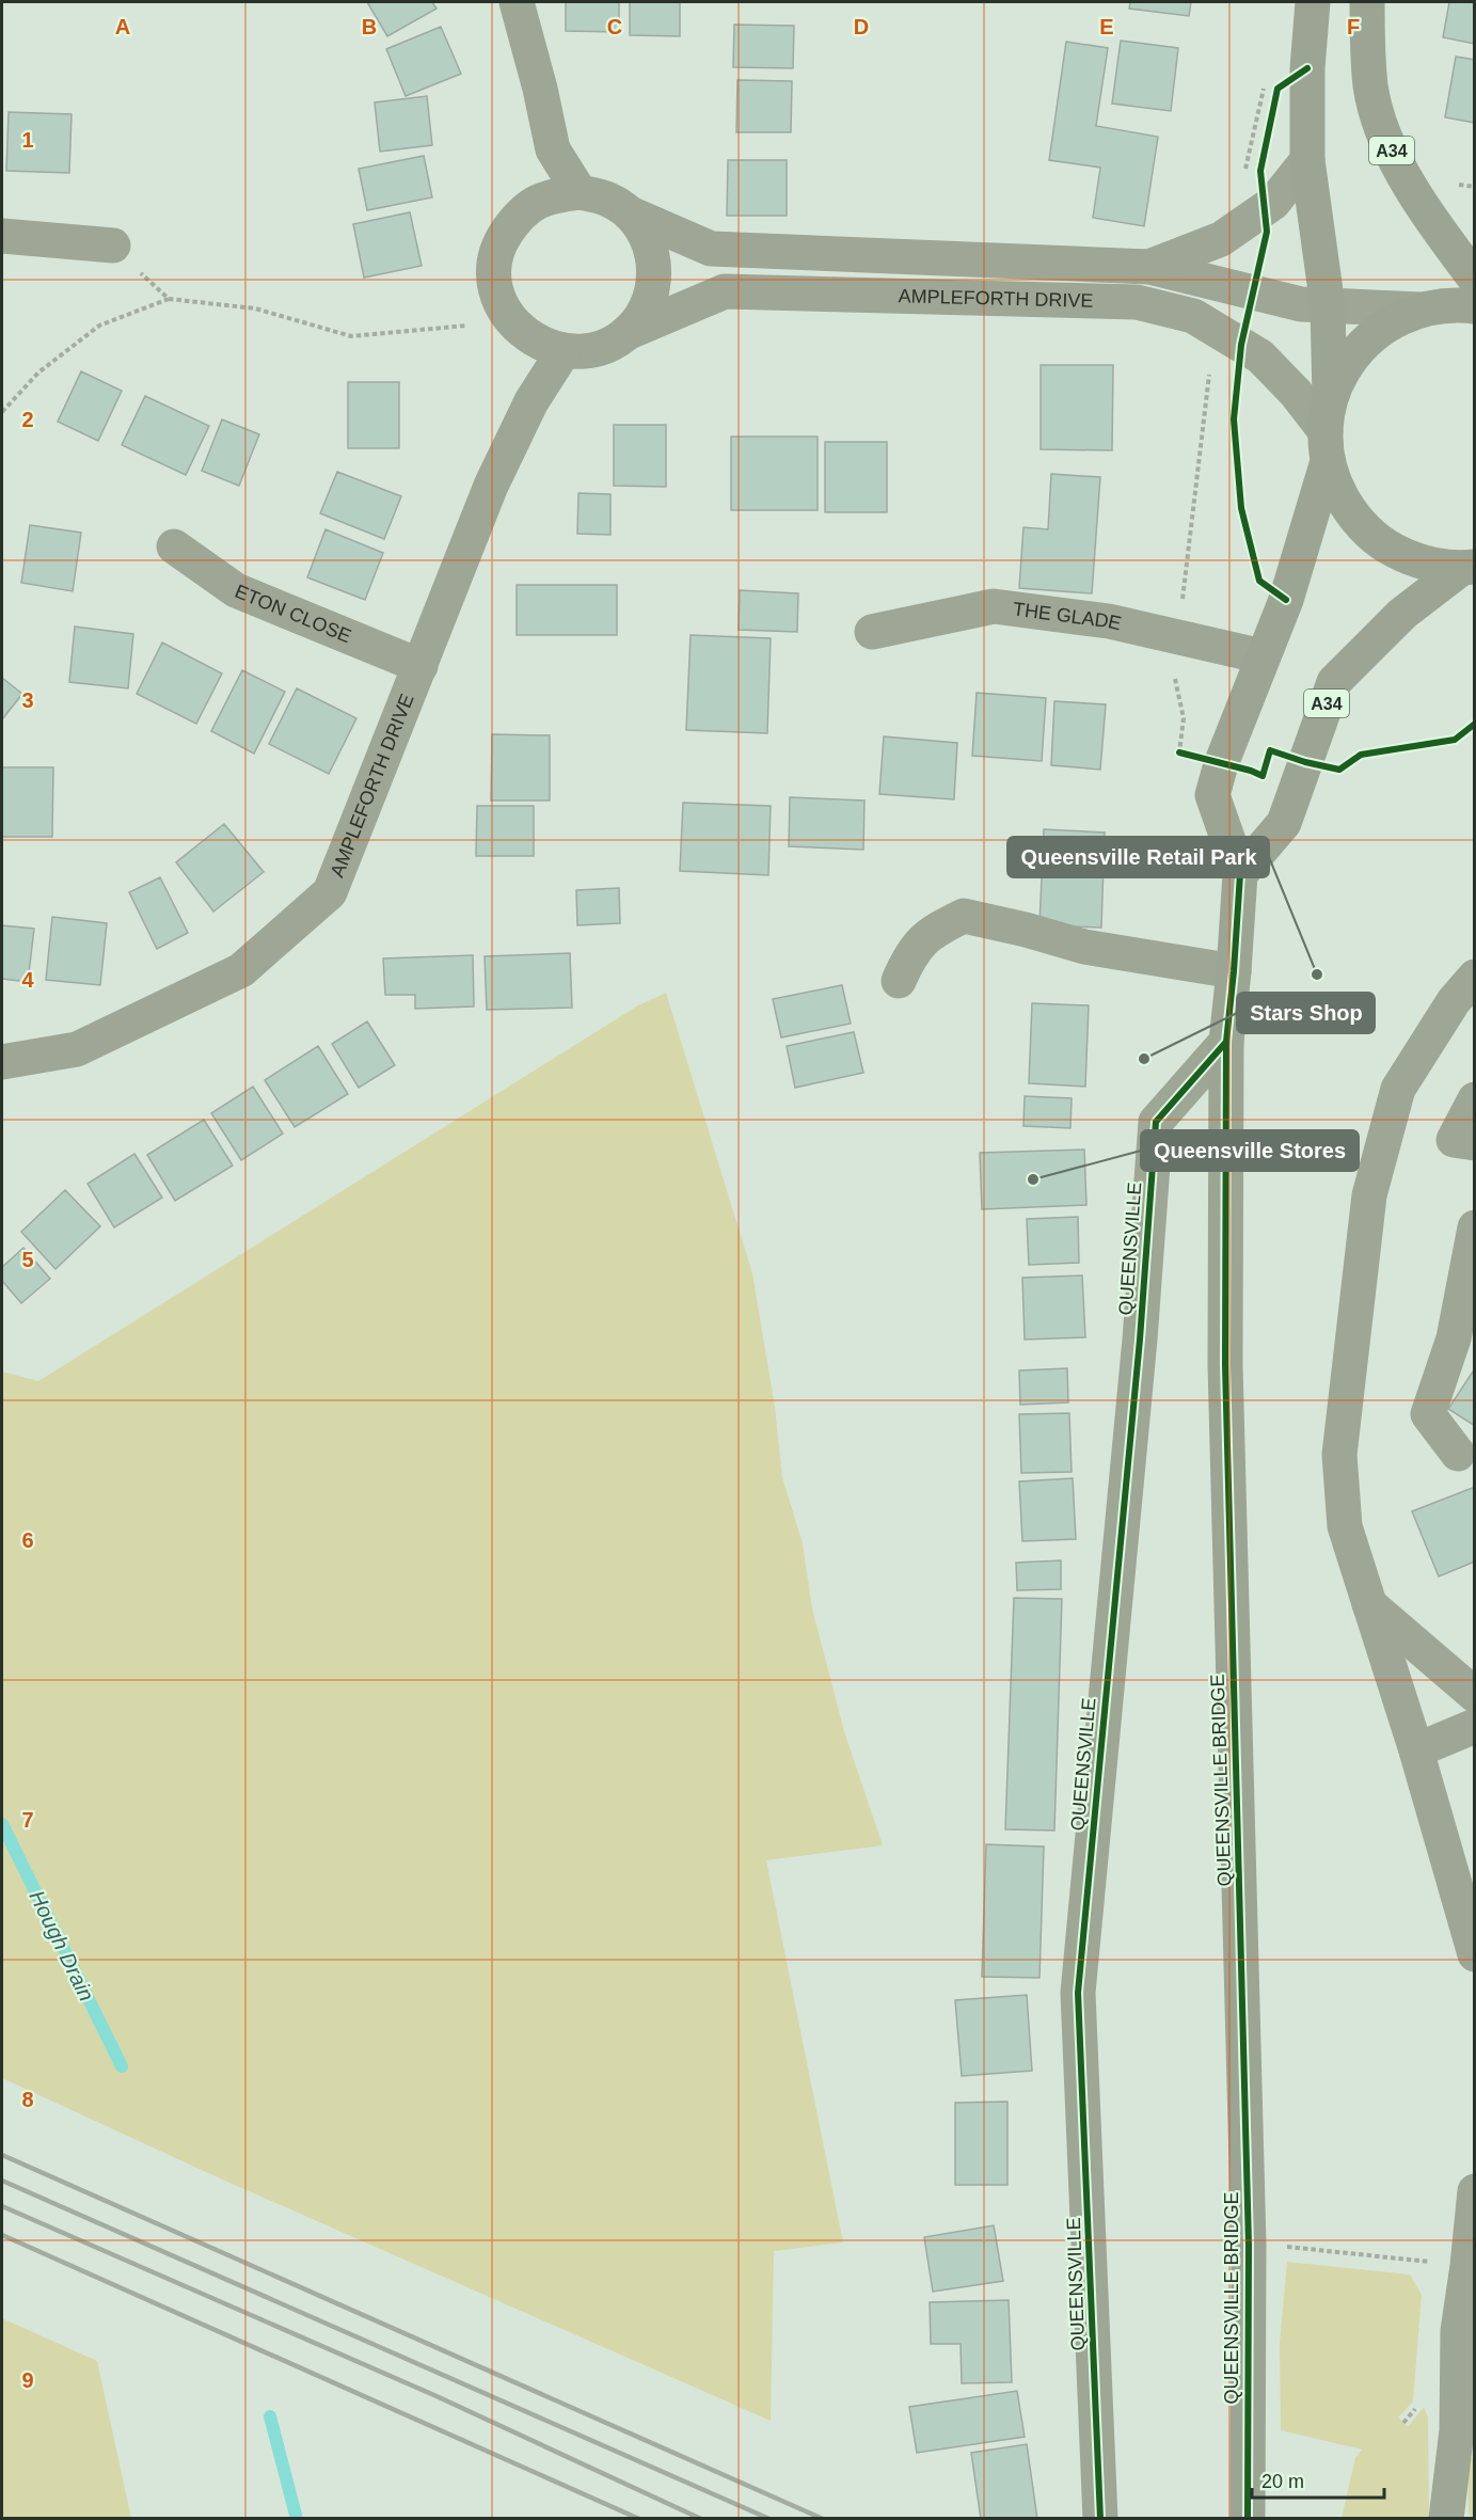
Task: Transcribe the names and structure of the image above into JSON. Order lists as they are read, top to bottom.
{
  "streets": {
    "highway": ["A34", "QUEENSVILLE BRIDGE"],
    "street": [
      "AMPLEFORTH DRIVE",
      "ETON CLOSE",
      "THE GLADE",
      "QUEENSVILLE"
    ]
  },
  "crossings": [
    ["A34", "QUEENSVILLE BRIDGE"],
    ["AMPLEFORTH DRIVE", "ETON CLOSE"],
    ["QUEENSVILLE", "QUEENSVILLE BRIDGE"]
  ],
  "water": ["Hough Drain"],
  "places": ["Queensville Retail Park", "Stars Shop", "Queensville Stores"],
  "scale_bar": "20 m",
  "grid": {
    "columns": [
      "A",
      "B",
      "C",
      "D",
      "E",
      "F"
    ],
    "rows": [
      "1",
      "2",
      "3",
      "4",
      "5",
      "6",
      "7",
      "8",
      "9"
    ]
  }
}
